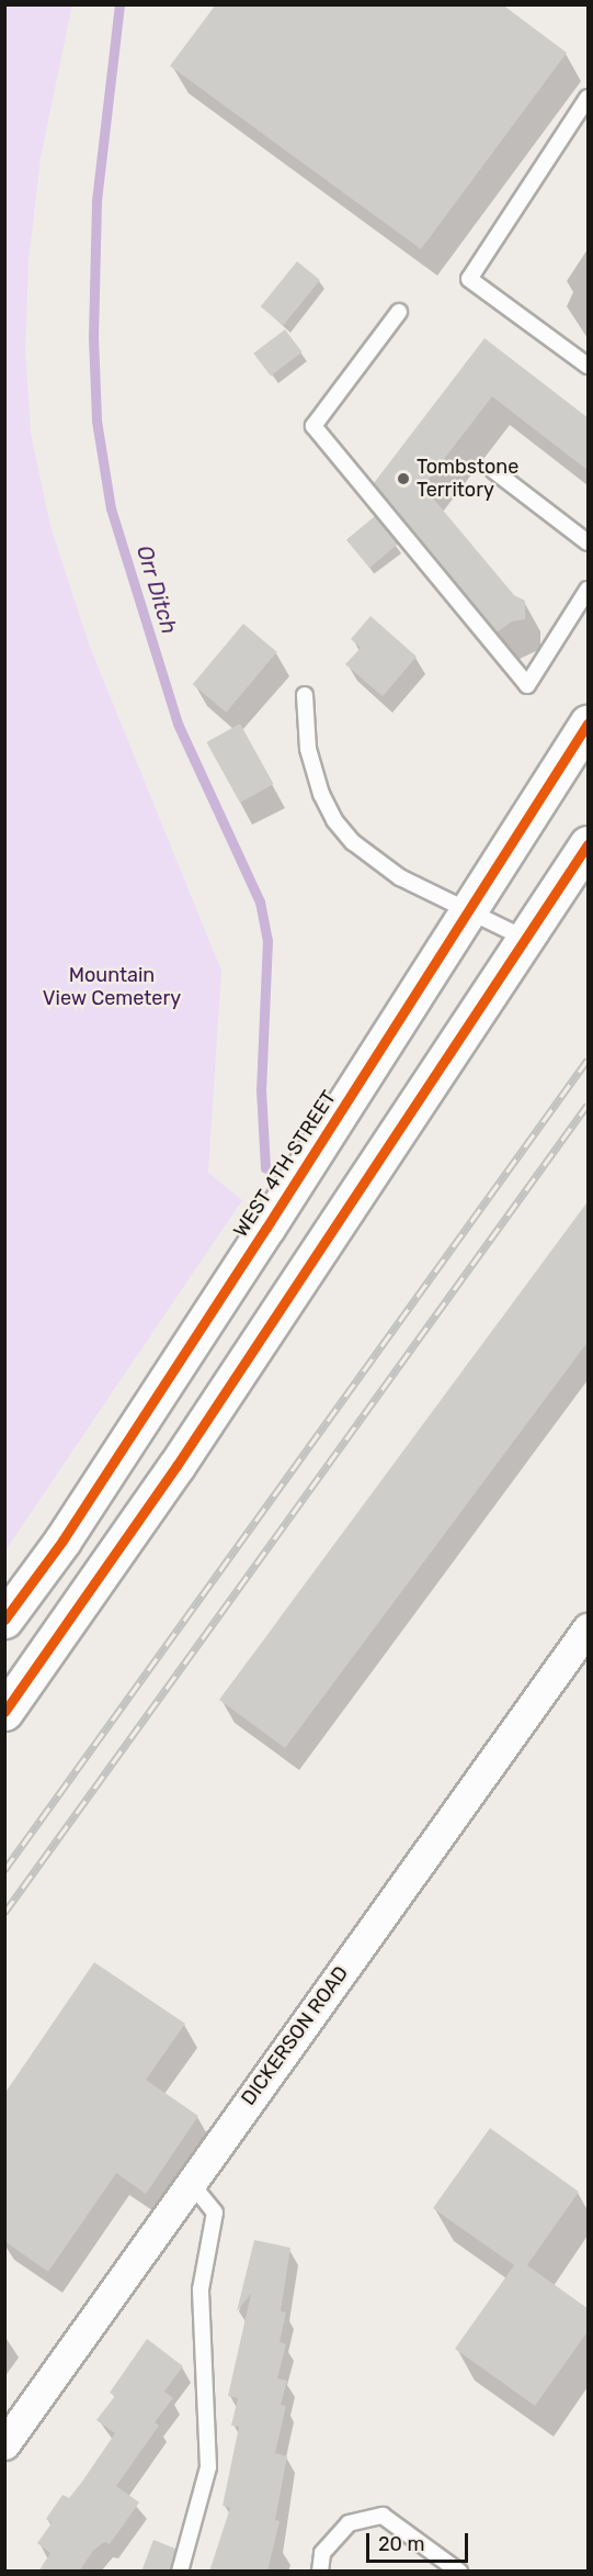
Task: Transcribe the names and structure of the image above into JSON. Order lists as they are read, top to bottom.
{
  "streets": {
    "main road": ["WEST 4TH STREET"],
    "street": ["DICKERSON ROAD"]
  },
  "water": ["Orr Ditch"],
  "parks": ["Mountain View Cemetery"],
  "places": ["Tombstone Territory"],
  "scale_bar": "20 m"
}
